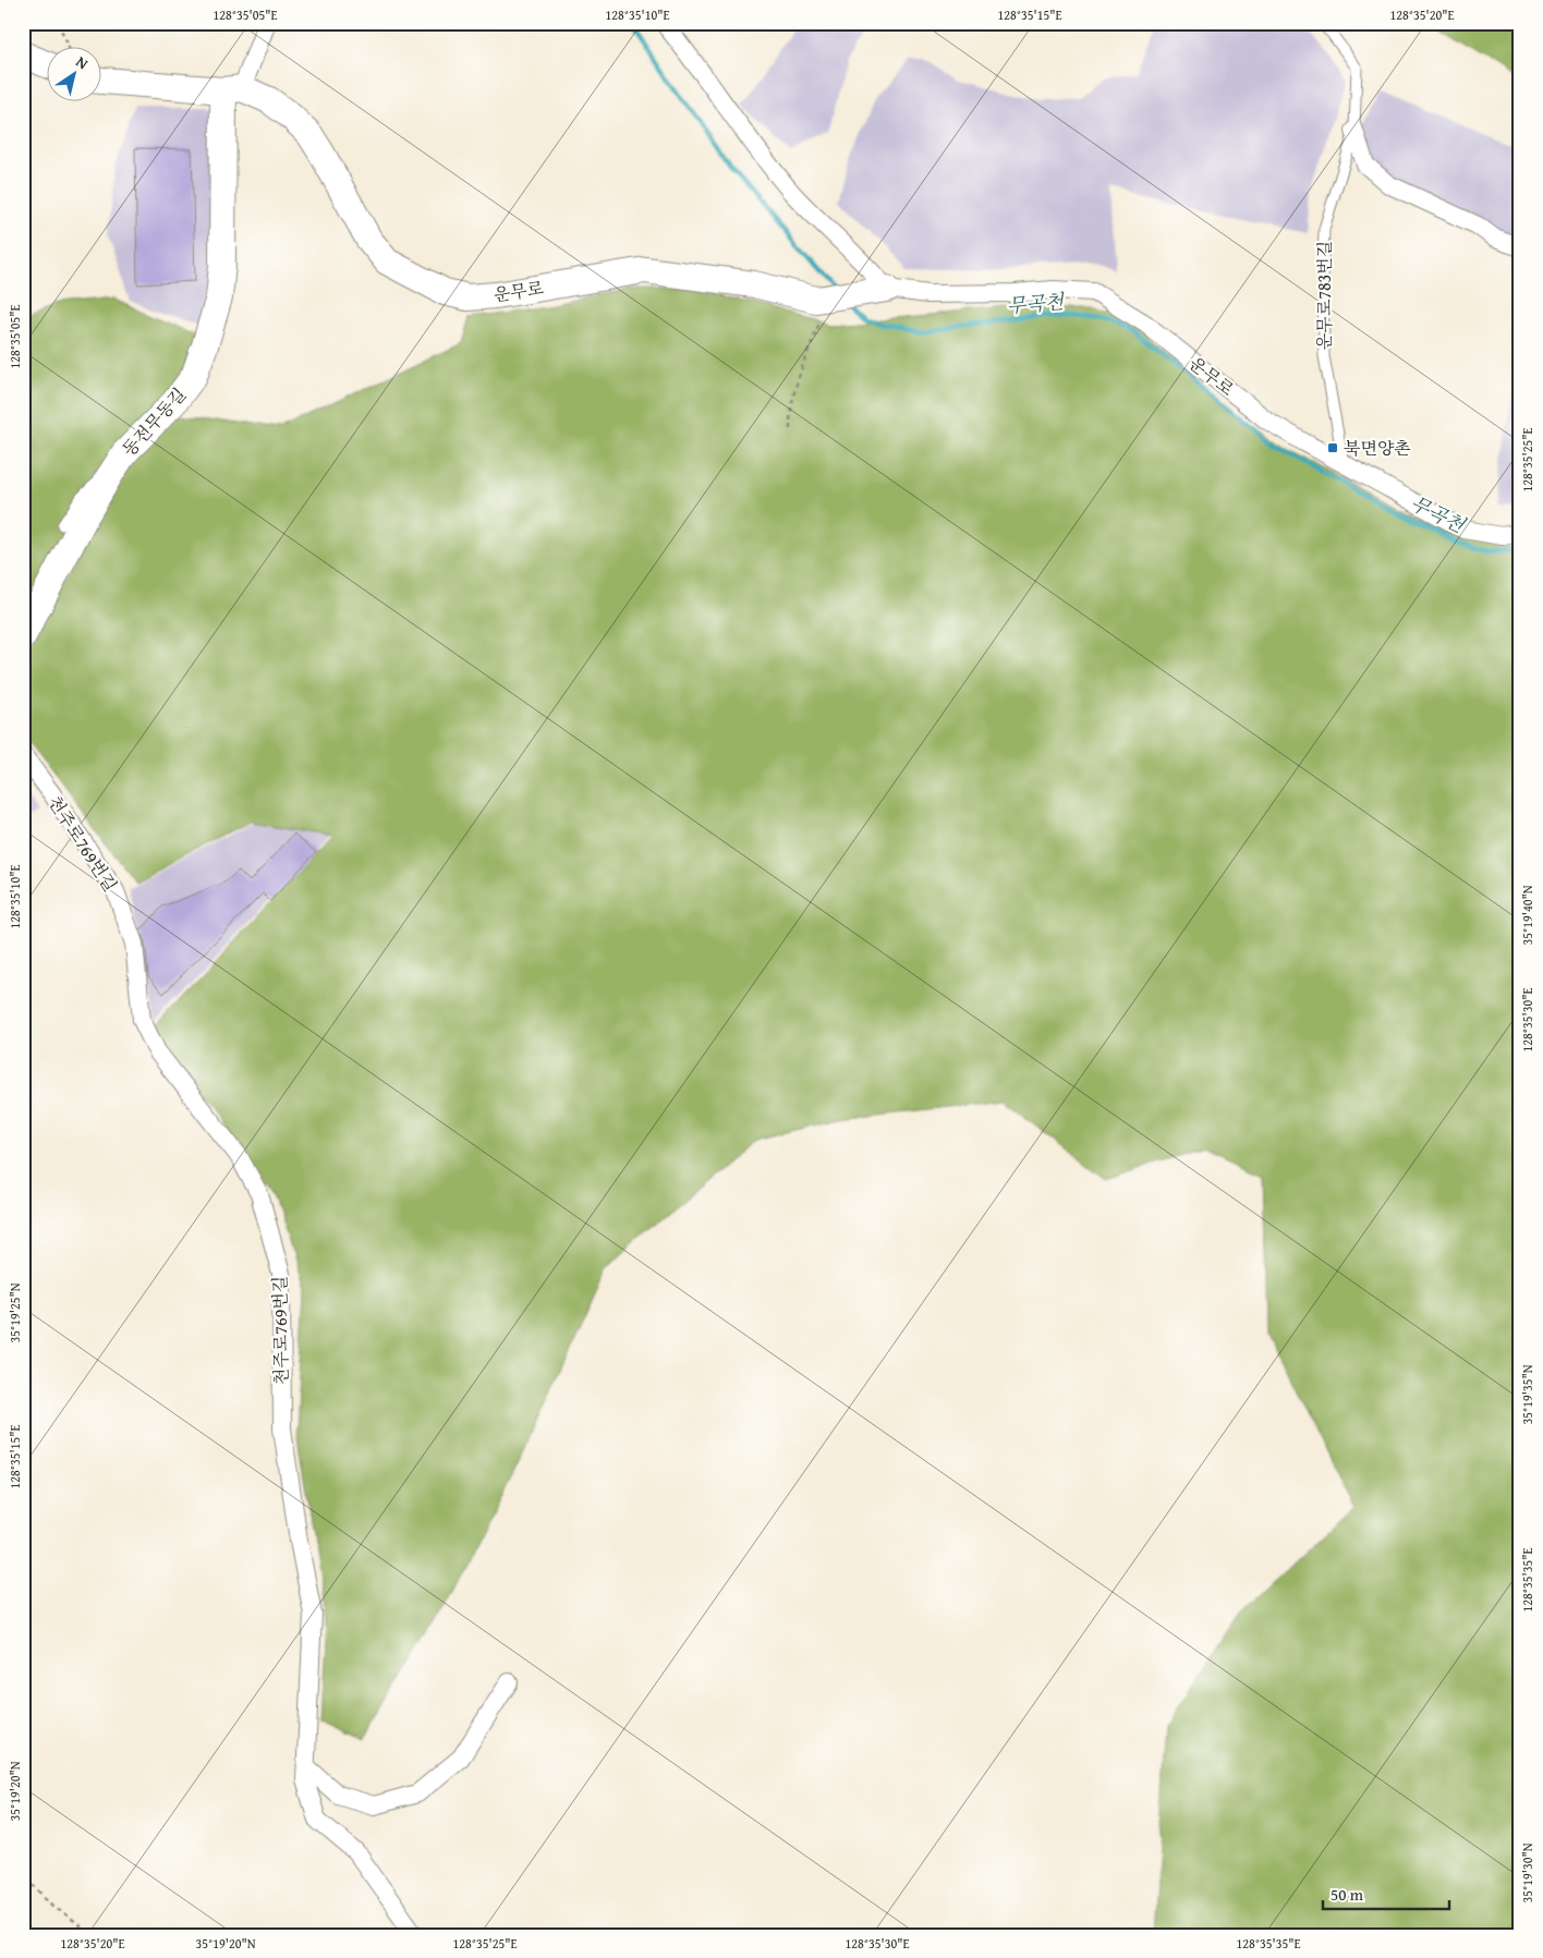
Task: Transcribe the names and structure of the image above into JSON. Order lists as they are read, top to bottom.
{
  "streets": {
    "street": [
      "운무로",
      "운무로783번길",
      "동전무동길",
      "천주로769번길"
    ]
  },
  "crossings": [
    ["운무로", "운무로783번길"],
    ["운무로", "동전무동길"]
  ],
  "water": ["무곡천"],
  "places": {
    "transit": ["북면양촌"]
  },
  "scale_bar": "50 m",
  "north": "top right",
  "coordinates": [
    "128°35'05\"E",
    "128°35'10\"E",
    "128°35'15\"E",
    "128°35'20\"E",
    "128°35'25\"E",
    "35°19'40\"N",
    "128°35'30\"E",
    "35°19'25\"N",
    "35°19'35\"N",
    "128°35'35\"E",
    "35°19'20\"N",
    "35°19'30\"N"
  ]
}
